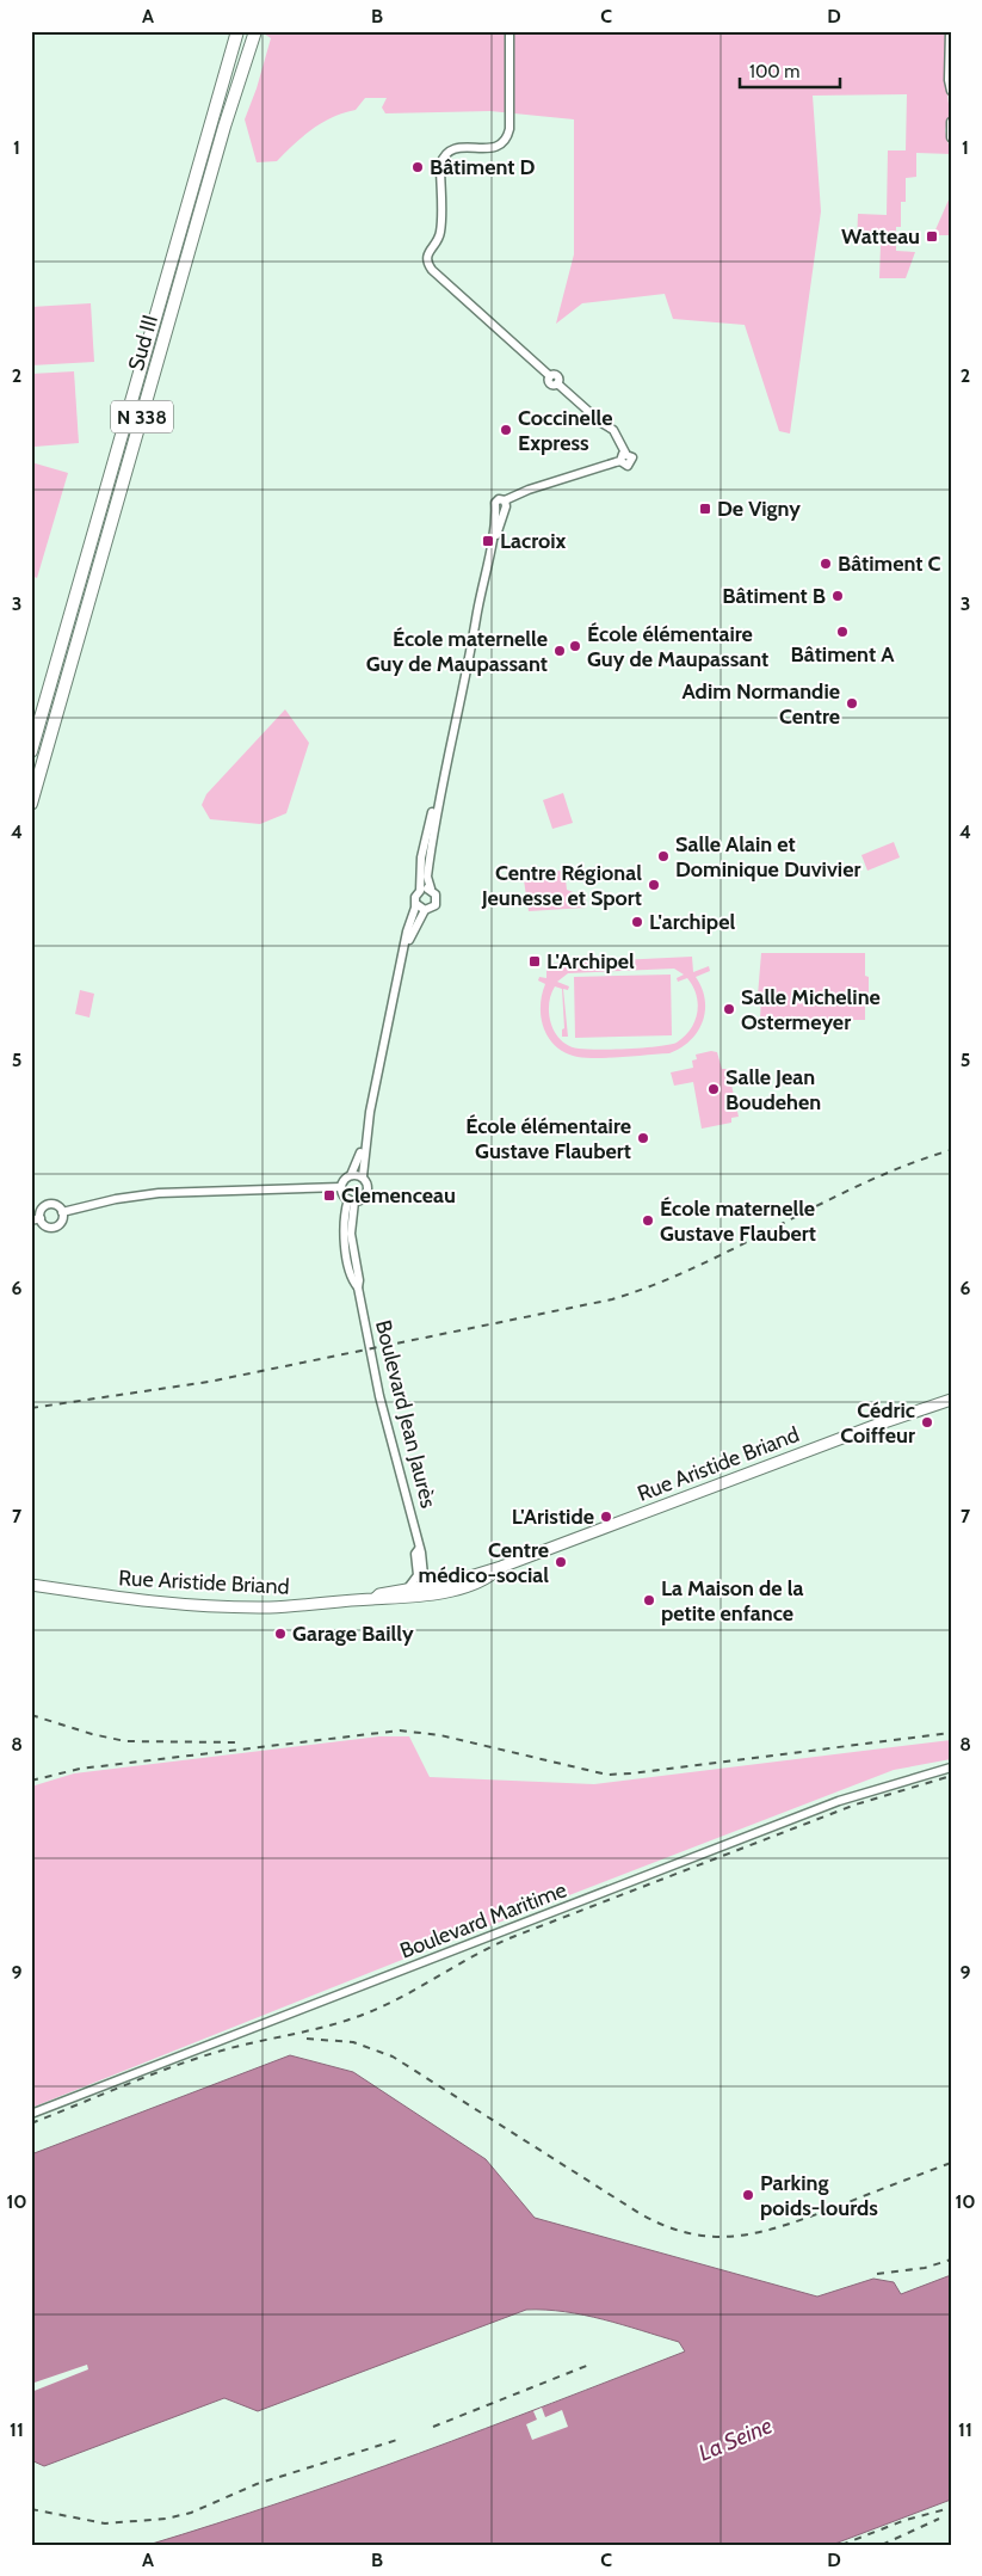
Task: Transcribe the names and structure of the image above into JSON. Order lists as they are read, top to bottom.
{
  "streets": {
    "highway": ["Sud III", "N 338"],
    "main road": ["Rue Aristide Briand"],
    "street": ["Boulevard Jean Jaurès", "Boulevard Maritime"]
  },
  "water": ["La Seine"],
  "places": {
    "other": [
      "Bâtiment D",
      "Coccinelle Express",
      "Bâtiment C",
      "Bâtiment B",
      "Bâtiment A",
      "École élémentaire Guy de Maupassant",
      "École maternelle Guy de Maupassant",
      "Adim Normandie Centre",
      "Salle Alain et Dominique Duvivier",
      "Centre Régional Jeunesse et Sport",
      "L'archipel",
      "Salle Micheline Ostermeyer",
      "Salle Jean Boudehen",
      "École élémentaire Gustave Flaubert",
      "École maternelle Gustave Flaubert",
      "Cédric Coiffeur",
      "L'Aristide",
      "Centre médico-social",
      "La Maison de la petite enfance",
      "Garage Bailly",
      "Parking poids-lourds"
    ],
    "transit": [
      "Watteau",
      "De Vigny",
      "Lacroix",
      "L'Archipel",
      "Clemenceau"
    ]
  },
  "scale_bar": "100 m",
  "grid": {
    "columns": [
      "A",
      "B",
      "C",
      "D"
    ],
    "rows": [
      "1",
      "2",
      "3",
      "4",
      "5",
      "6",
      "7",
      "8",
      "9",
      "10",
      "11"
    ]
  }
}
